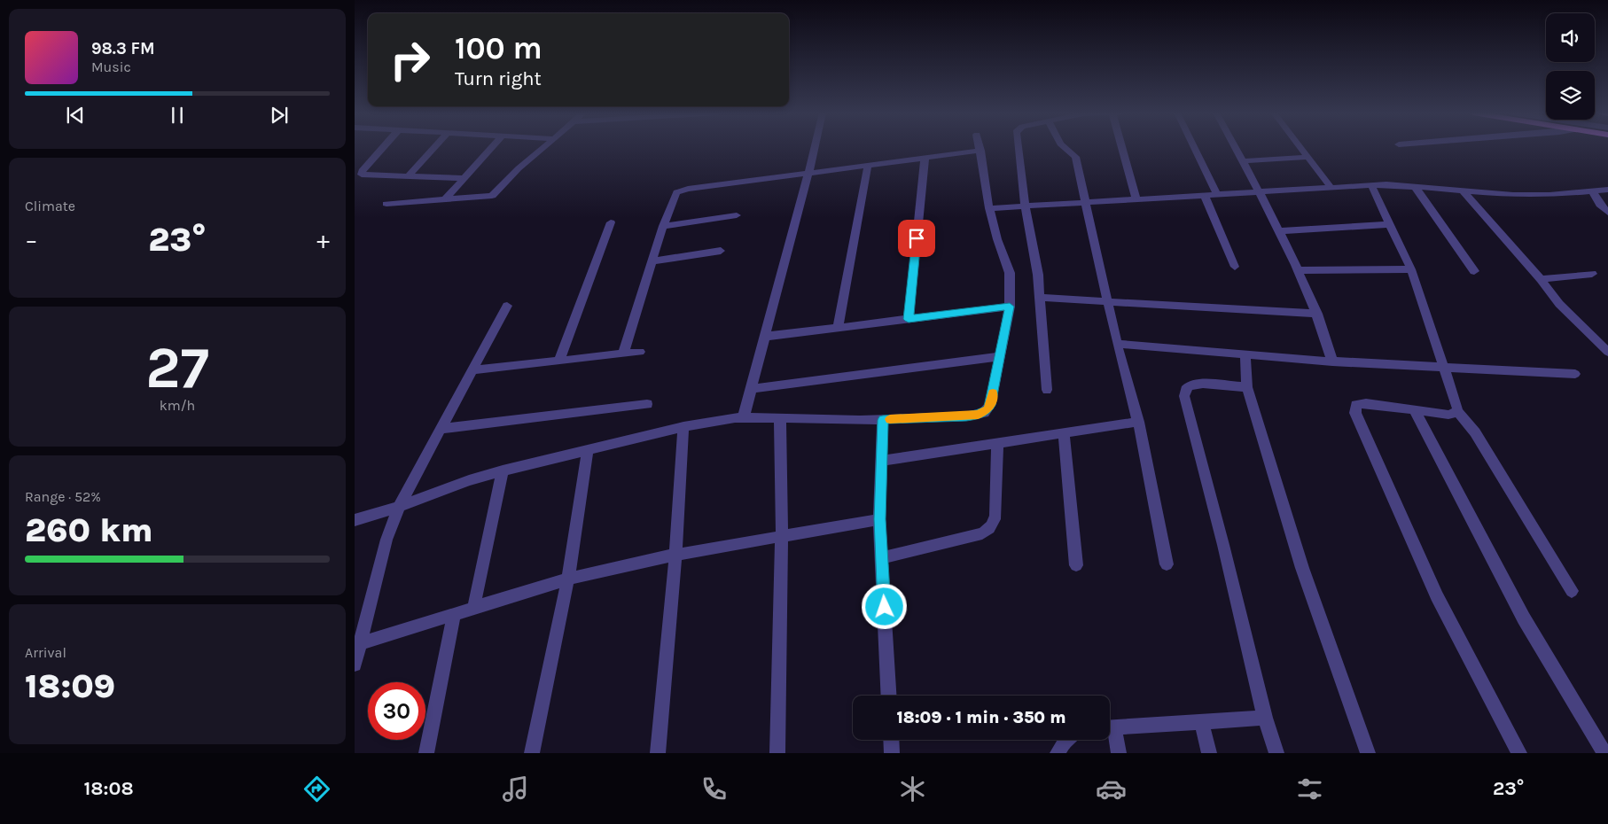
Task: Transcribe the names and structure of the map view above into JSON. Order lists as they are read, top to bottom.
{
  "page": {
    "turn": ["100 m", "Turn right"],
    "song": ["98.3 FM", "Music"],
    "tile": [
      "Climate",
      ["27", "km/h"],
      ["Range · 52%", "260 km"],
      ["Arrival", "18:09"]
    ],
    "heat": ["−", "23°", "+"],
    "limit": "30",
    "trip": "18:09 · 1 min · 350 m",
    "tabs": ["18:08", "23°"]
  }
}
